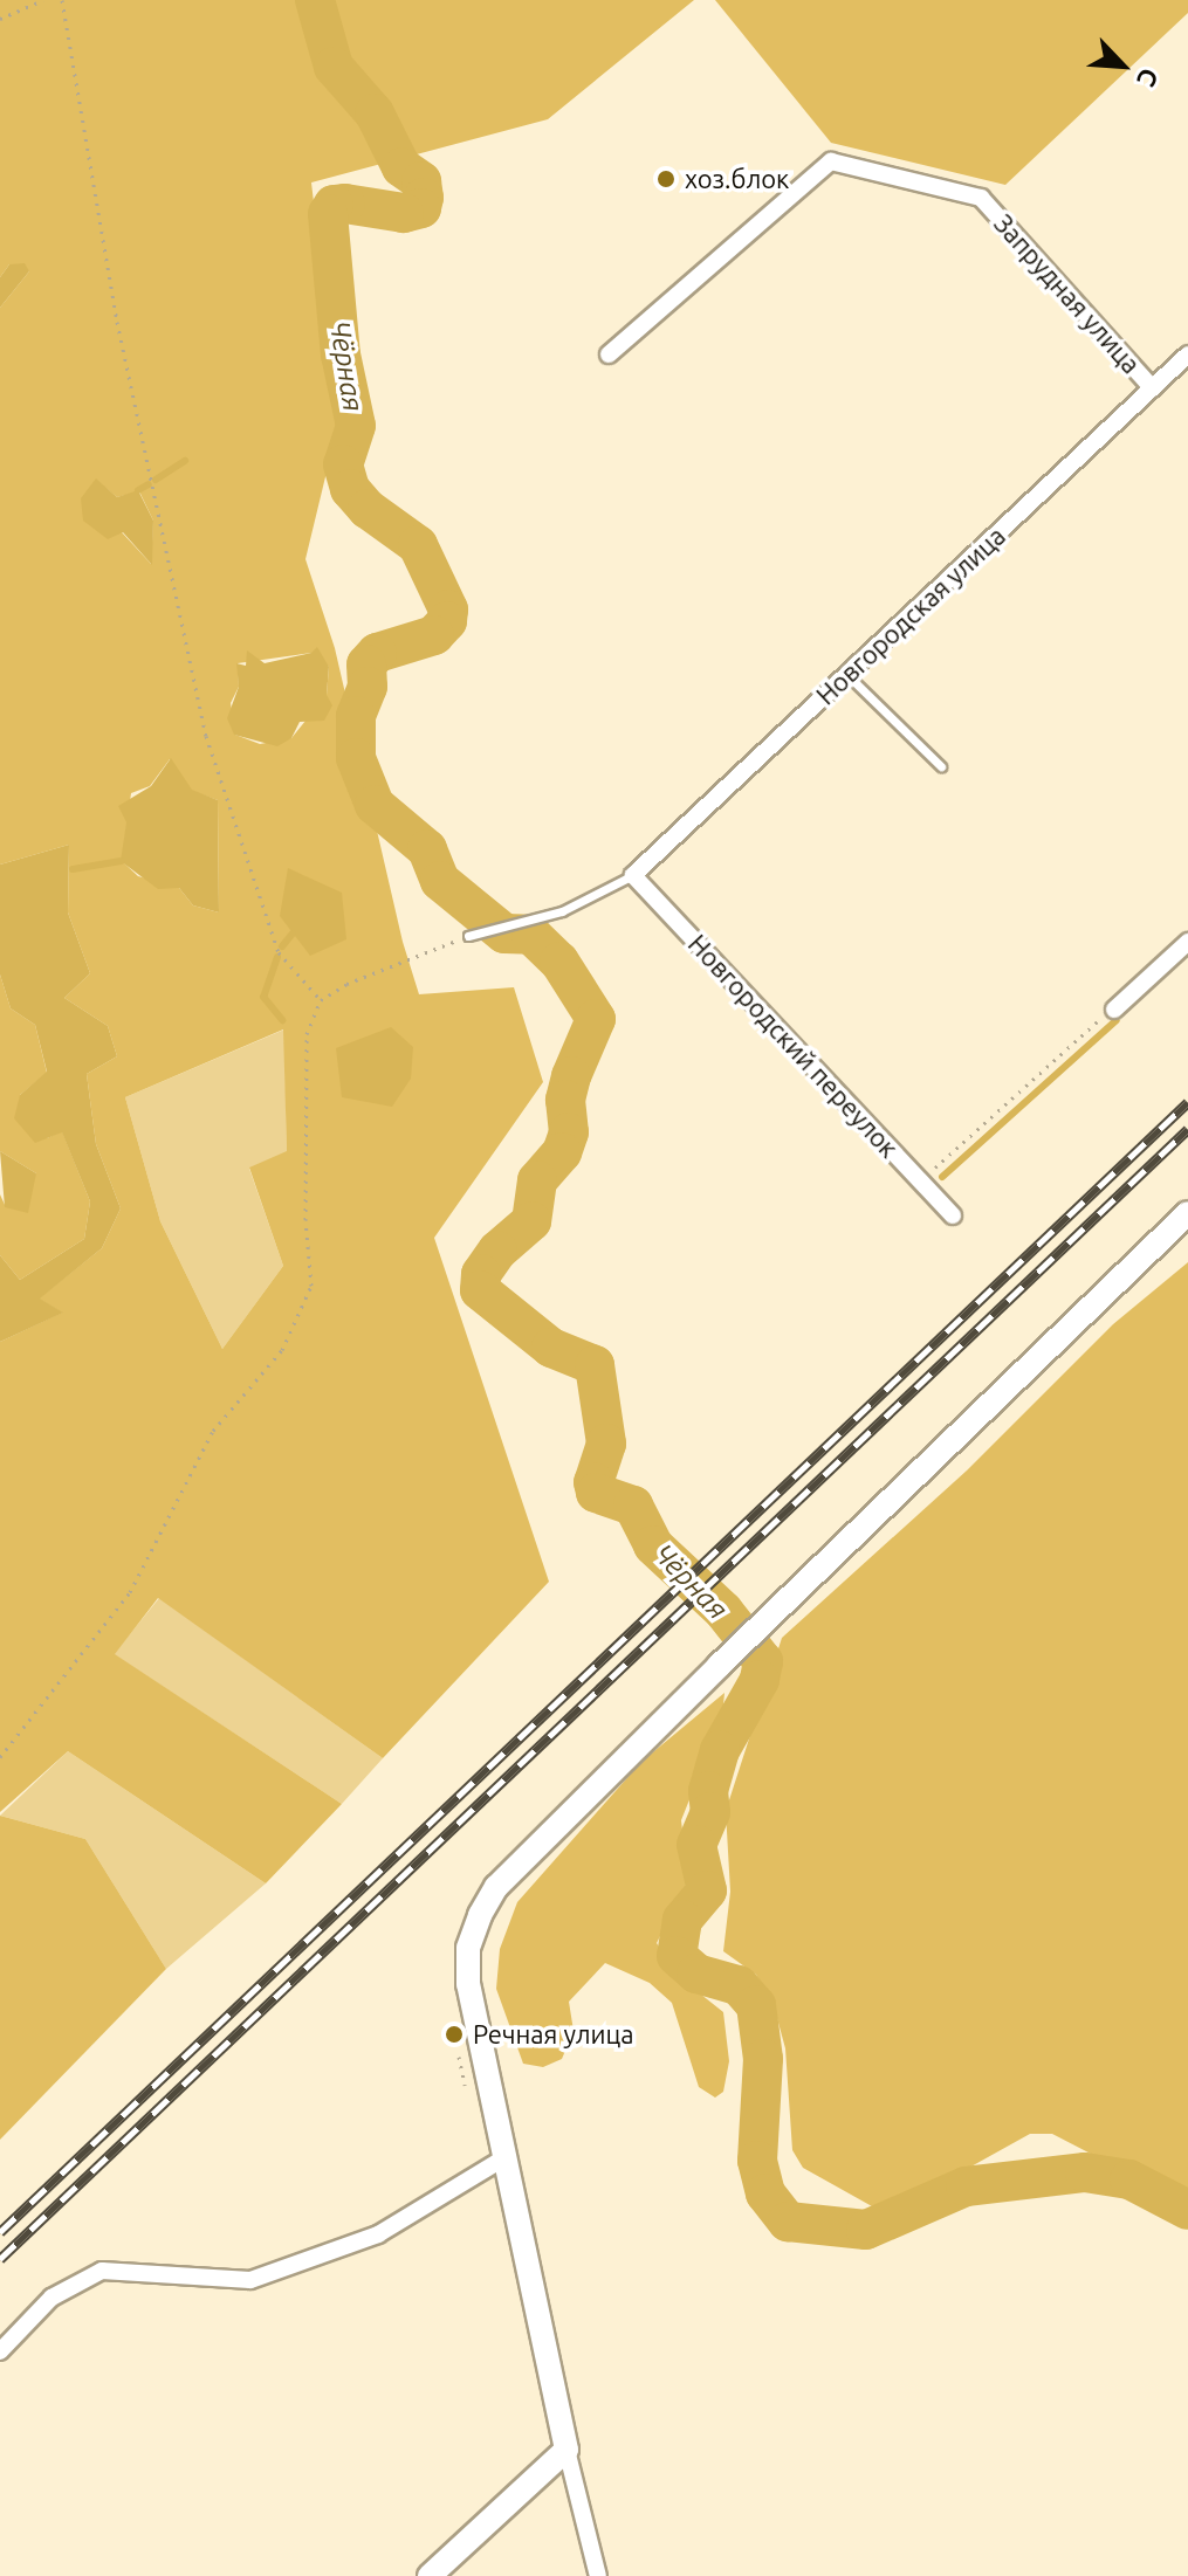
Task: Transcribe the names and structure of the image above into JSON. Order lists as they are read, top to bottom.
{
  "streets": {
    "street": ["Запрудная улица", "Новгородская улица", "Новгородский переулок"]
  },
  "crossings": [
    ["Запрудная улица", "Новгородская улица"],
    ["Новгородская улица", "Новгородский переулок"]
  ],
  "water": ["Чёрная"],
  "places": ["хоз.блок", "Речная улица"],
  "north": "bottom right"
}
